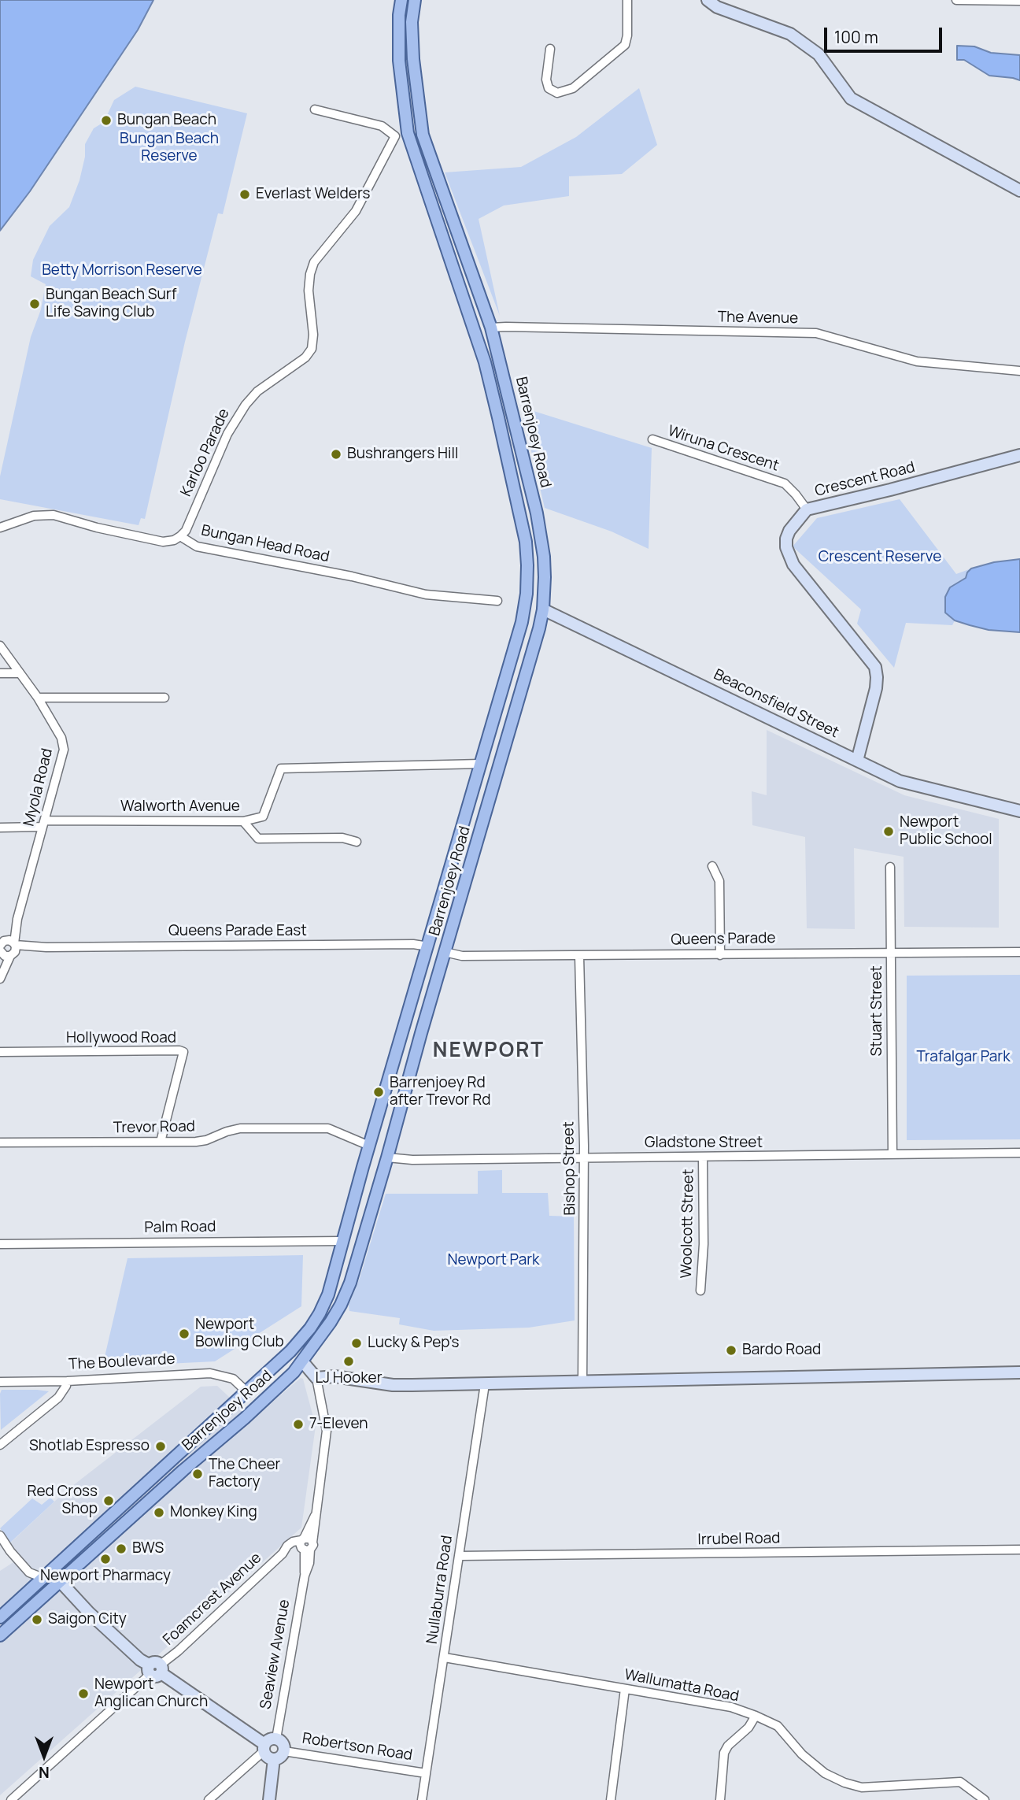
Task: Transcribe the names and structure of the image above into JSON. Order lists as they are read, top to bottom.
{
  "streets": {
    "main road": [
      "Barrenjoey Road",
      "Beaconsfield Street",
      "Queens Parade",
      "Palm Road"
    ],
    "street": [
      "The Avenue",
      "Wiruna Crescent",
      "Karloo Parade",
      "Crescent Road",
      "Bungan Head Road",
      "Myola Road",
      "Walworth Avenue",
      "Queens Parade East",
      "Stuart Street",
      "Hollywood Road",
      "Trevor Road",
      "Gladstone Street",
      "Bishop Street",
      "Woolcott Street",
      "The Boulevarde",
      "Irrubel Road",
      "Nullaburra Road",
      "Foamcrest Avenue",
      "Seaview Avenue",
      "Wallumatta Road",
      "Robertson Road"
    ]
  },
  "crossings": [
    ["The Avenue", "Barrenjoey Road"],
    ["Barrenjoey Road", "Beaconsfield Street"],
    ["Barrenjoey Road", "Walworth Avenue"],
    ["Barrenjoey Road", "Queens Parade East"],
    ["Barrenjoey Road", "Queens Parade"],
    ["Barrenjoey Road", "Trevor Road"],
    ["Barrenjoey Road", "Gladstone Street"],
    ["Barrenjoey Road", "Palm Road"],
    ["Barrenjoey Road", "The Boulevarde"],
    ["Wiruna Crescent", "Crescent Road"],
    ["Karloo Parade", "Bungan Head Road"],
    ["Crescent Road", "Beaconsfield Street"],
    ["Myola Road", "Walworth Avenue"],
    ["Myola Road", "Queens Parade East"],
    ["Queens Parade East", "Queens Parade"],
    ["Queens Parade", "Stuart Street"],
    ["Queens Parade", "Bishop Street"],
    ["Stuart Street", "Gladstone Street"],
    ["Hollywood Road", "Trevor Road"],
    ["Gladstone Street", "Bishop Street"],
    ["Gladstone Street", "Woolcott Street"],
    ["Irrubel Road", "Nullaburra Road"],
    ["Nullaburra Road", "Wallumatta Road"],
    ["Nullaburra Road", "Robertson Road"],
    ["Foamcrest Avenue", "Seaview Avenue"],
    ["Seaview Avenue", "Robertson Road"]
  ],
  "districts": ["NEWPORT"],
  "parks": [
    "Bungan Beach Reserve",
    "Betty Morrison Reserve",
    "Crescent Reserve",
    "Trafalgar Park",
    "Newport Park"
  ],
  "places": [
    "Bungan Beach",
    "Everlast Welders",
    "Bungan Beach Surf Life Saving Club",
    "Bushrangers Hill",
    "Newport Public School",
    "Barrenjoey Rd after Trevor Rd",
    "Newport Bowling Club",
    "Lucky & Pep's",
    "Bardo Road",
    "LJ Hooker",
    "7-Eleven",
    "Shotlab Espresso",
    "The Cheer Factory",
    "Red Cross Shop",
    "Monkey King",
    "BWS",
    "Newport Pharmacy",
    "Saigon City",
    "Newport Anglican Church"
  ],
  "scale_bar": "100 m",
  "north": "bottom"
}
